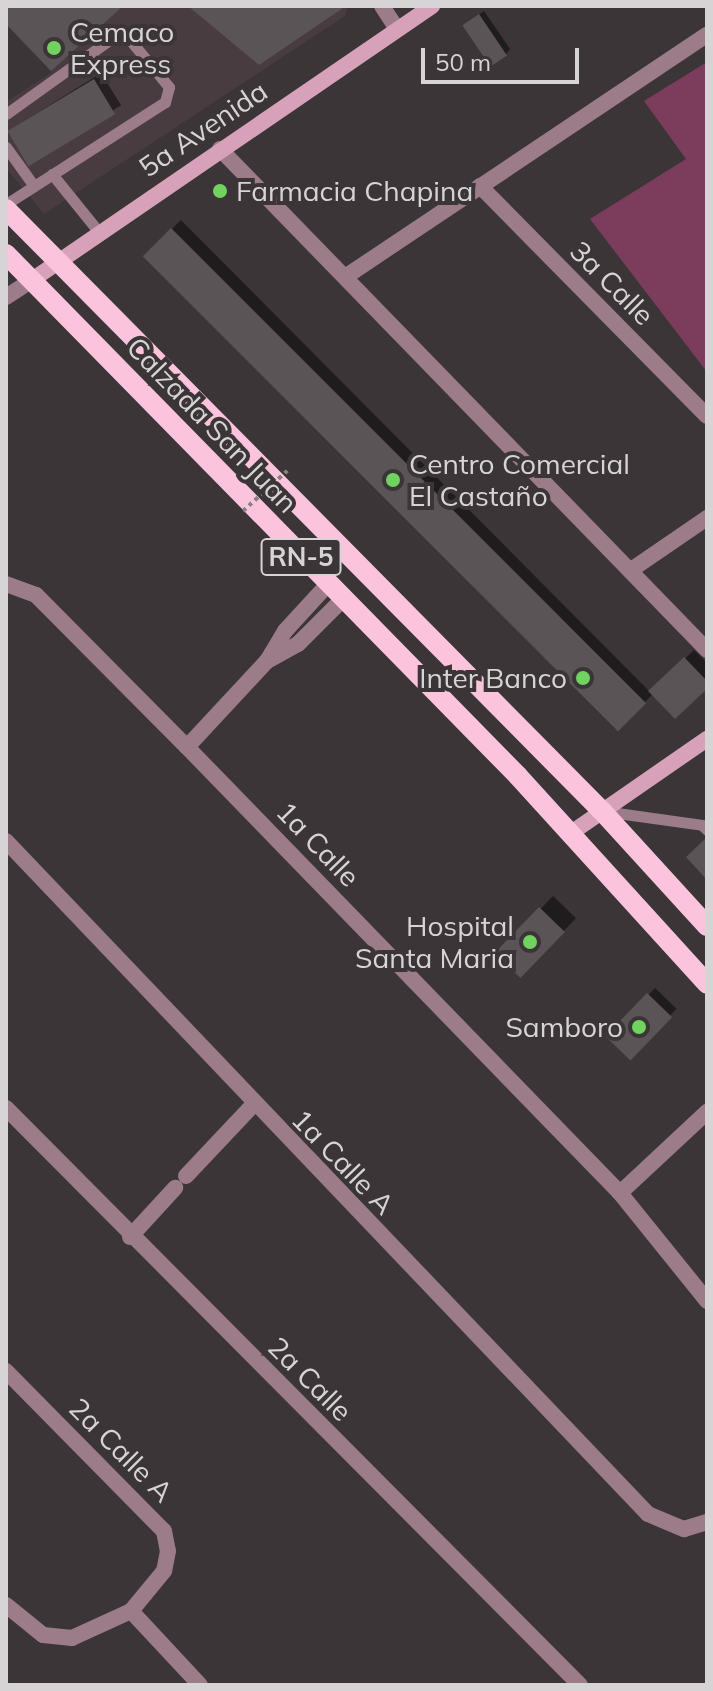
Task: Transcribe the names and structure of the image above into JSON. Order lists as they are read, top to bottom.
{
  "streets": {
    "main road": ["5a Avenida", "Calzada San Juan", "RN-5"],
    "street": [
      "3a Calle",
      "1a Calle",
      "1a Calle A",
      "2a Calle",
      "2a Calle A"
    ]
  },
  "crossings": [
    ["5a Avenida", "Calzada San Juan"]
  ],
  "places": [
    "Cemaco Express",
    "Farmacia Chapina",
    "Centro Comercial El Castaño",
    "Inter Banco",
    "Hospital Santa Maria",
    "Samboro"
  ],
  "scale_bar": "50 m"
}
